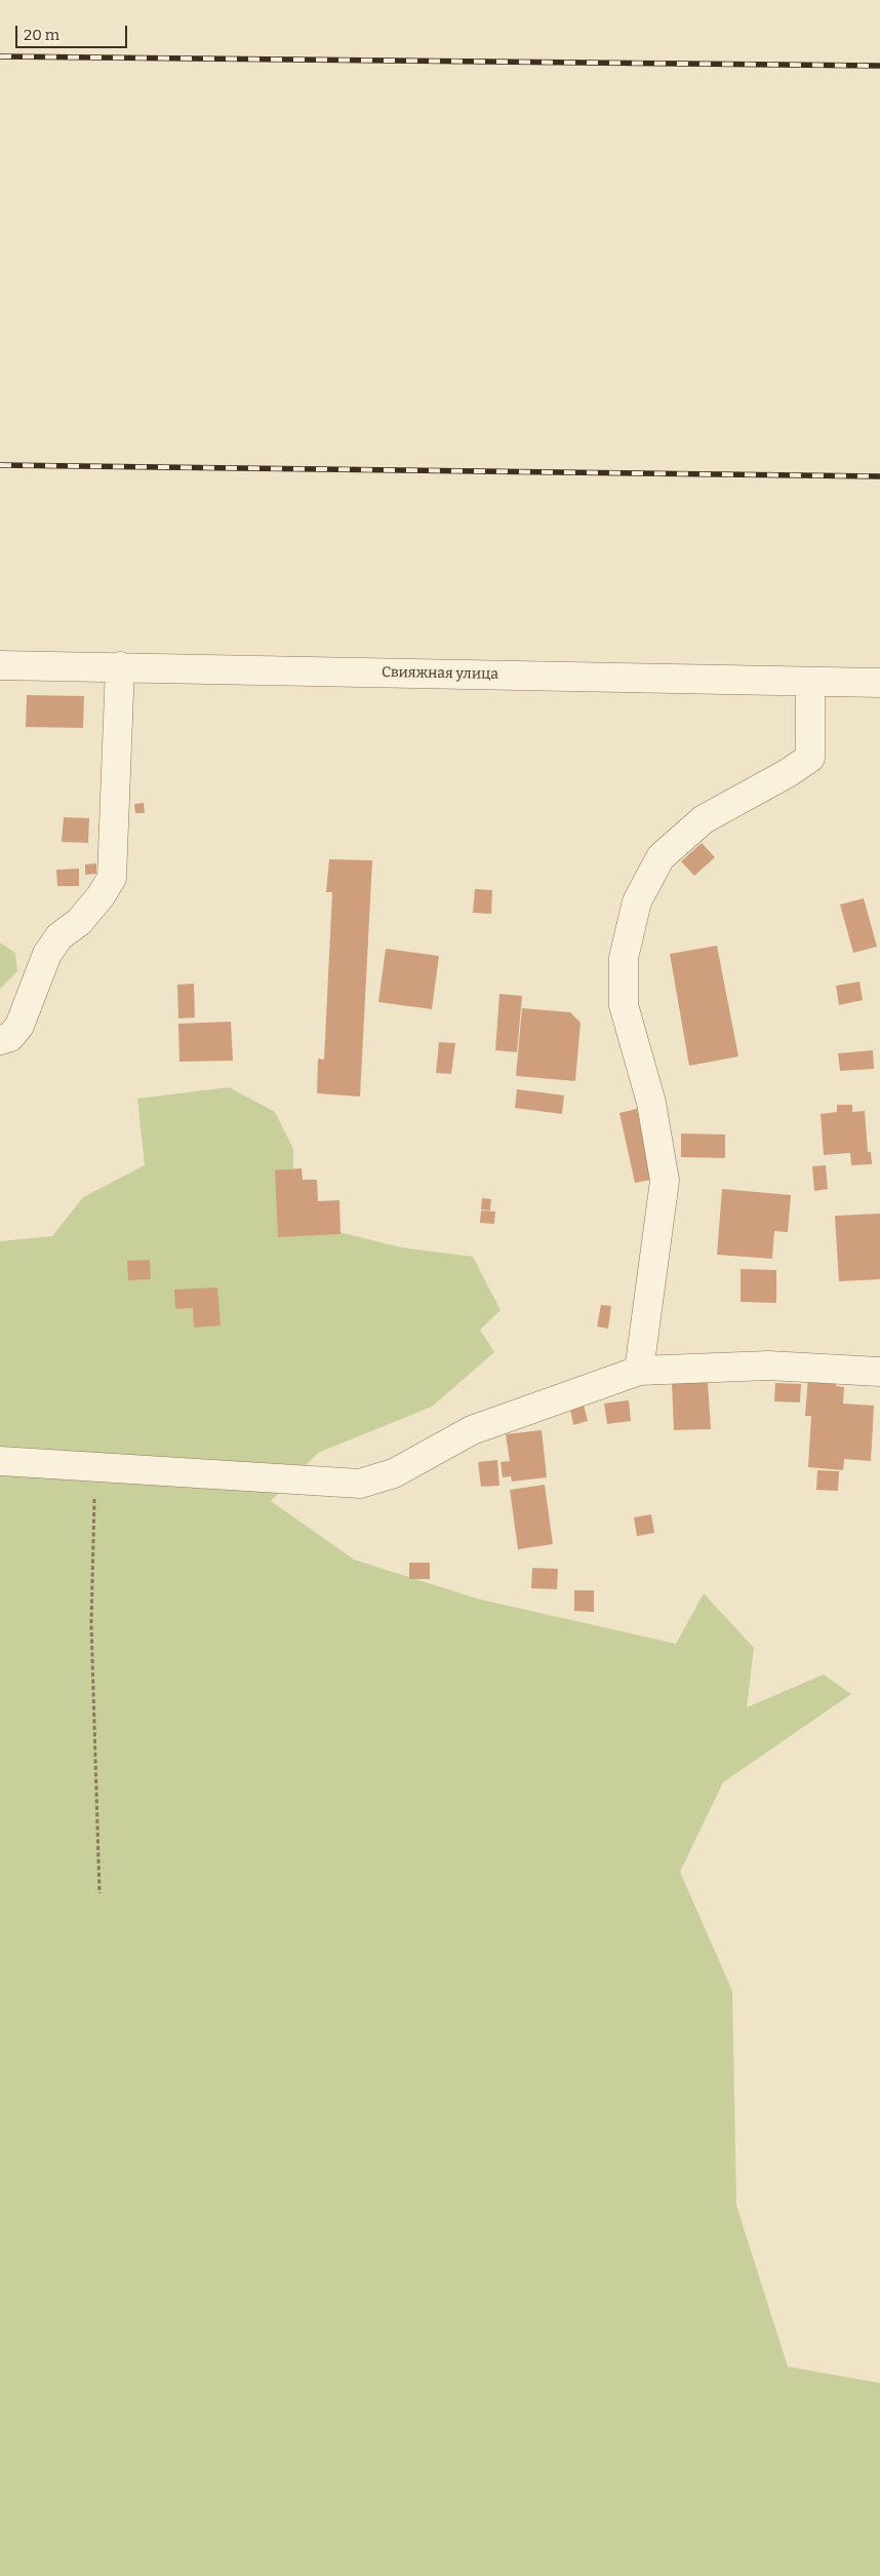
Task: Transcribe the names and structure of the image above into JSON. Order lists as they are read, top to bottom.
{
  "streets": {
    "street": ["Свияжная улица"]
  },
  "scale_bar": "20 m"
}
